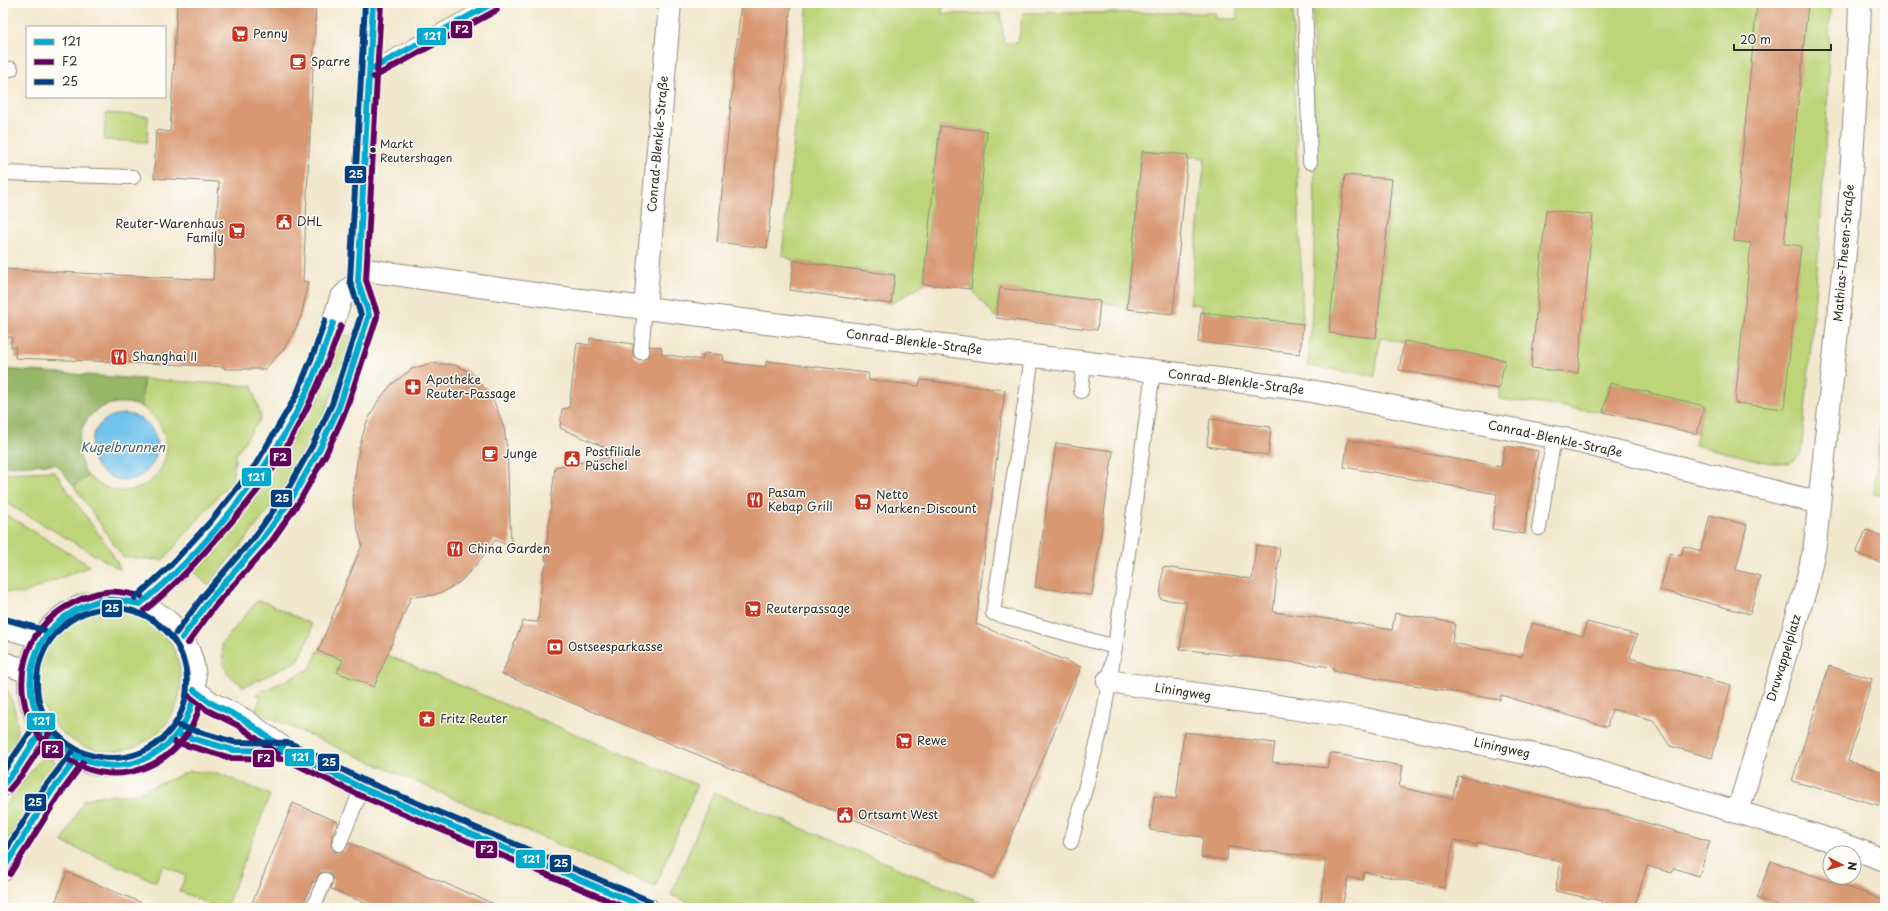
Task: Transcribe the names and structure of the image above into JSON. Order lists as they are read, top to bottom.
{
  "streets": {
    "street": [
      "Conrad-Blenkle-Straße",
      "Mathias-Thesen-Straße",
      "Druwappelplatz",
      "Liningweg"
    ]
  },
  "crossings": [
    ["Conrad-Blenkle-Straße", "Mathias-Thesen-Straße"],
    ["Conrad-Blenkle-Straße", "Druwappelplatz"],
    ["Mathias-Thesen-Straße", "Druwappelplatz"],
    ["Druwappelplatz", "Liningweg"]
  ],
  "water": ["Kugelbrunnen"],
  "places": {
    "supermarket": [
      "Penny",
      "Reuter-Warenhaus Family",
      "Netto Marken-Discount",
      "Reuterpassage",
      "Rewe"
    ],
    "cafe": ["Sparre", "Junge"],
    "other": ["Markt Reutershagen"],
    "public building": ["DHL", "Postfiliale Püschel", "Ortsamt West"],
    "restaurant": ["Shanghai II", "Pasam Kebap Grill", "China Garden"],
    "pharmacy": ["Apotheke Reuter-Passage"],
    "bank": ["Ostseesparkasse"],
    "place": ["Fritz Reuter"]
  },
  "lines": ["transit line 121", "transit line F2", "transit line 25"],
  "legend": ["121", "F2", "25"],
  "scale_bar": "20 m",
  "north": "right"
}
